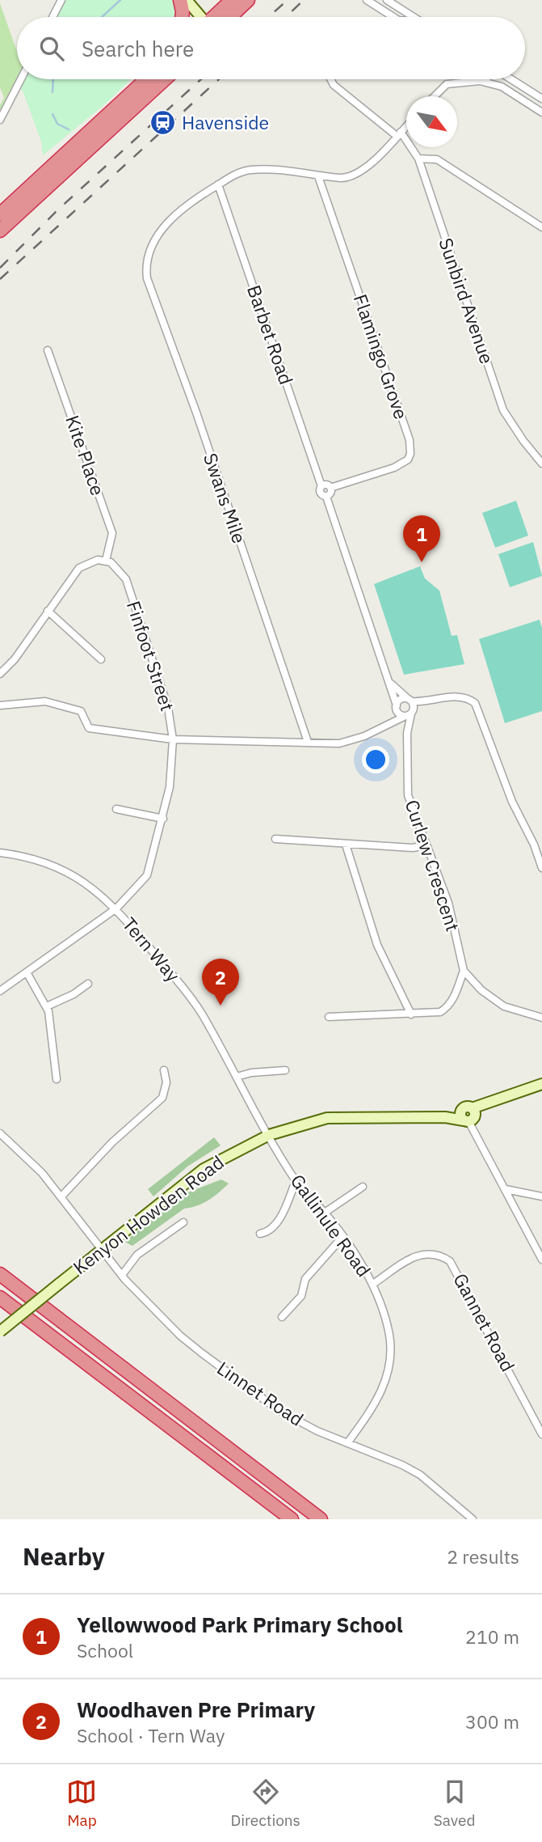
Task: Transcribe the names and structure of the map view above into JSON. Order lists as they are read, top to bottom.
{
  "streets": {
    "street": [
      "Sunbird Avenue",
      "Barbet Road",
      "Flamingo Grove",
      "Kite Place",
      "Swans Mile",
      "Finfoot Street",
      "Curlew Crescent",
      "Tern Way",
      "Kenyon Howden Road",
      "Gallinule Road",
      "Gannet Road",
      "Linnet Road"
    ]
  },
  "crossings": [
    ["Barbet Road", "Flamingo Grove"],
    ["Barbet Road", "Swans Mile"],
    ["Kite Place", "Finfoot Street"],
    ["Finfoot Street", "Tern Way"],
    ["Tern Way", "Kenyon Howden Road"],
    ["Tern Way", "Gallinule Road"],
    ["Kenyon Howden Road", "Gallinule Road"],
    ["Kenyon Howden Road", "Linnet Road"],
    ["Gallinule Road", "Gannet Road"],
    ["Gallinule Road", "Linnet Road"]
  ],
  "places": {
    "station": ["Havenside"]
  },
  "north": "bottom right",
  "page": {
    "search": "Search here",
    "pins": ["1", "2"],
    "heading": ["Nearby", "2 results"],
    "list": [
      {
        "mark": "1",
        "name": "Yellowwood Park Primary School",
        "note": "School",
        "value": "210 m"
      },
      {
        "mark": "2",
        "name": "Woodhaven Pre Primary",
        "note": "School · Tern Way",
        "value": "300 m"
      }
    ],
    "nav": ["Map", "Directions", "Saved"]
  }
}
